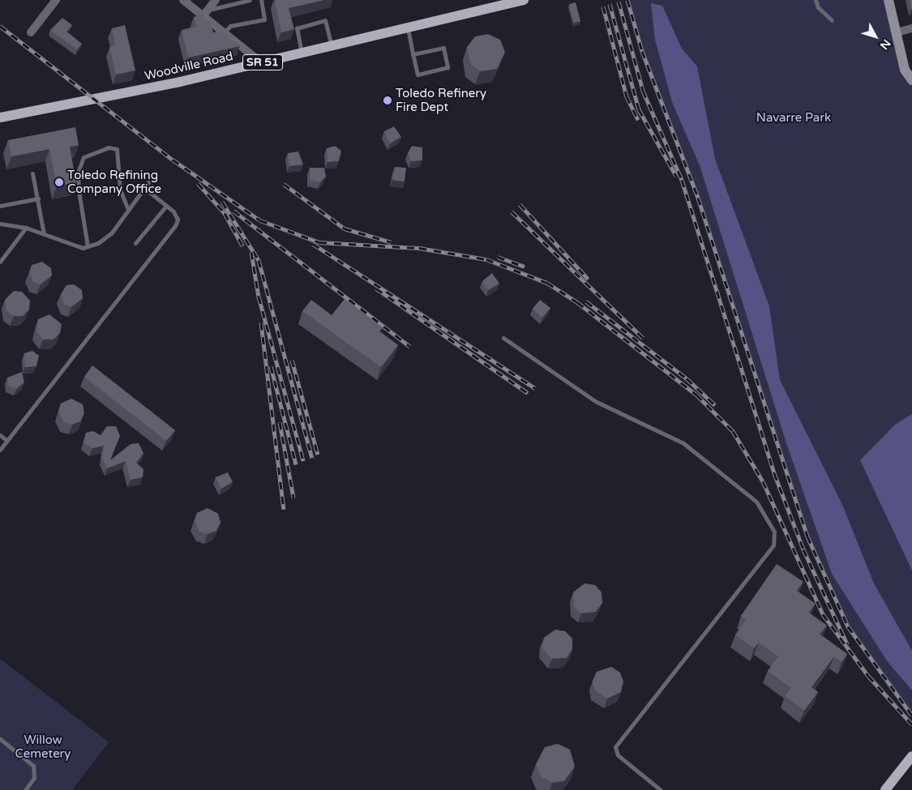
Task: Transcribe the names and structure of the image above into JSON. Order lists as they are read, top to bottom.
{
  "streets": {
    "main road": ["SR 51", "Woodville Road"]
  },
  "parks": ["Navarre Park", "Willow Cemetery"],
  "places": ["Toledo Refinery Fire Dept", "Toledo Refining Company Office"],
  "north": "bottom right"
}
